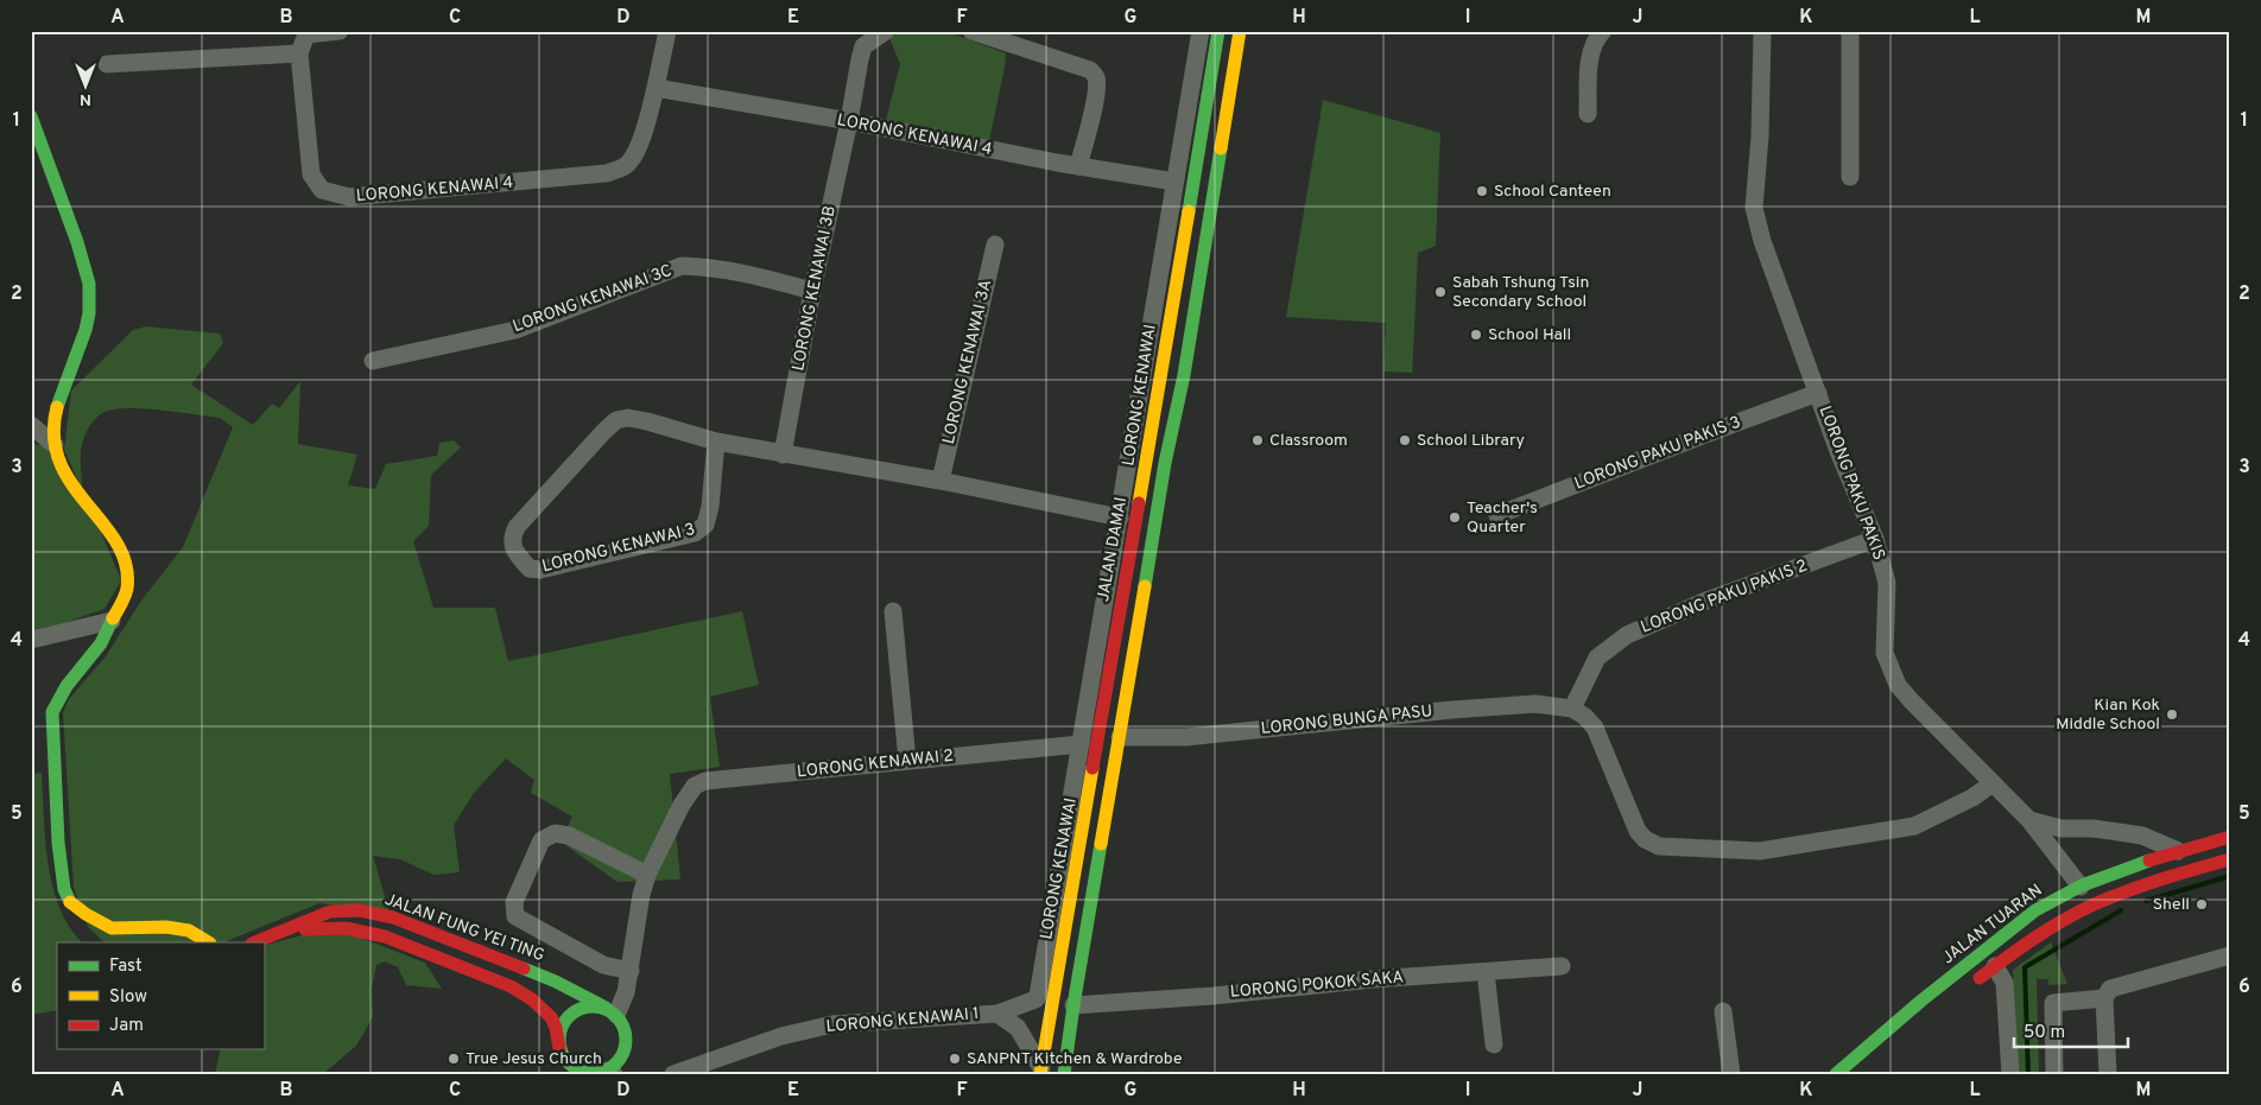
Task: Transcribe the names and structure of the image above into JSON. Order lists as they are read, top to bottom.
{
  "streets": {
    "main road": ["JALAN DAMAI", "JALAN TUARAN", "JALAN FUNG YEI TING"],
    "street": [
      "LORONG KENAWAI 4",
      "LORONG KENAWAI 3B",
      "LORONG KENAWAI 3C",
      "LORONG KENAWAI 3A",
      "LORONG KENAWAI",
      "LORONG PAKU PAKIS 3",
      "LORONG PAKU PAKIS",
      "LORONG KENAWAI 3",
      "LORONG PAKU PAKIS 2",
      "LORONG BUNGA PASU",
      "LORONG KENAWAI 2",
      "LORONG POKOK SAKA",
      "LORONG KENAWAI 1"
    ]
  },
  "crossings": [
    ["LORONG KENAWAI 4", "LORONG KENAWAI 3B"],
    ["LORONG KENAWAI 4", "LORONG KENAWAI"],
    ["LORONG KENAWAI 3B", "LORONG KENAWAI 3C"],
    ["LORONG KENAWAI 3B", "LORONG KENAWAI 3"],
    ["LORONG KENAWAI 3A", "LORONG KENAWAI 3"],
    ["LORONG KENAWAI", "LORONG KENAWAI 3"],
    ["LORONG KENAWAI", "LORONG KENAWAI 2"],
    ["LORONG KENAWAI", "LORONG KENAWAI 1"],
    ["LORONG PAKU PAKIS 3", "LORONG PAKU PAKIS"],
    ["LORONG PAKU PAKIS", "LORONG PAKU PAKIS 2"],
    ["LORONG PAKU PAKIS", "JALAN TUARAN"],
    ["LORONG PAKU PAKIS 2", "LORONG BUNGA PASU"],
    ["LORONG KENAWAI 2", "JALAN FUNG YEI TING"]
  ],
  "places": [
    "School Canteen",
    "Sabah Tshung Tsin Secondary School",
    "School Hall",
    "Classroom",
    "School Library",
    "Teacher's Quarter",
    "Kian Kok Middle School",
    "Shell",
    "True Jesus Church",
    "SANPNT Kitchen & Wardrobe"
  ],
  "legend": ["Fast", "Slow", "Jam"],
  "scale_bar": "50 m",
  "north": "bottom",
  "grid": {
    "columns": [
      "A",
      "B",
      "C",
      "D",
      "E",
      "F",
      "G",
      "H",
      "I",
      "J",
      "K",
      "L",
      "M"
    ],
    "rows": [
      "1",
      "2",
      "3",
      "4",
      "5",
      "6"
    ]
  }
}
